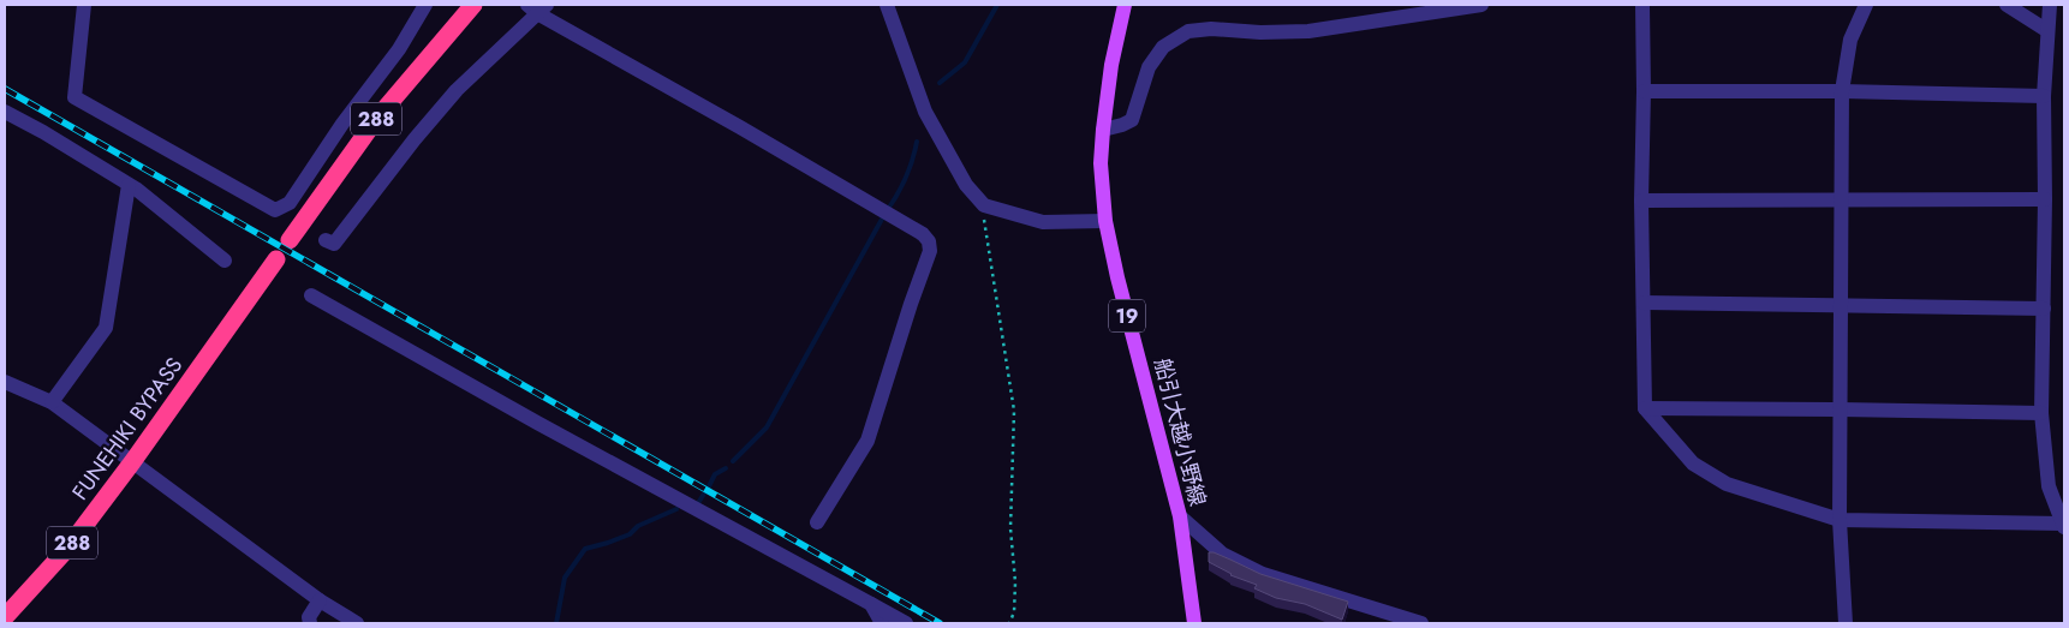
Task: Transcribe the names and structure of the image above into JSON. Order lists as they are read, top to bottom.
{
  "streets": {
    "highway": ["288", "FUNEHIKI BYPASS"],
    "main road": ["19", "船引大越小野線"]
  }
}
